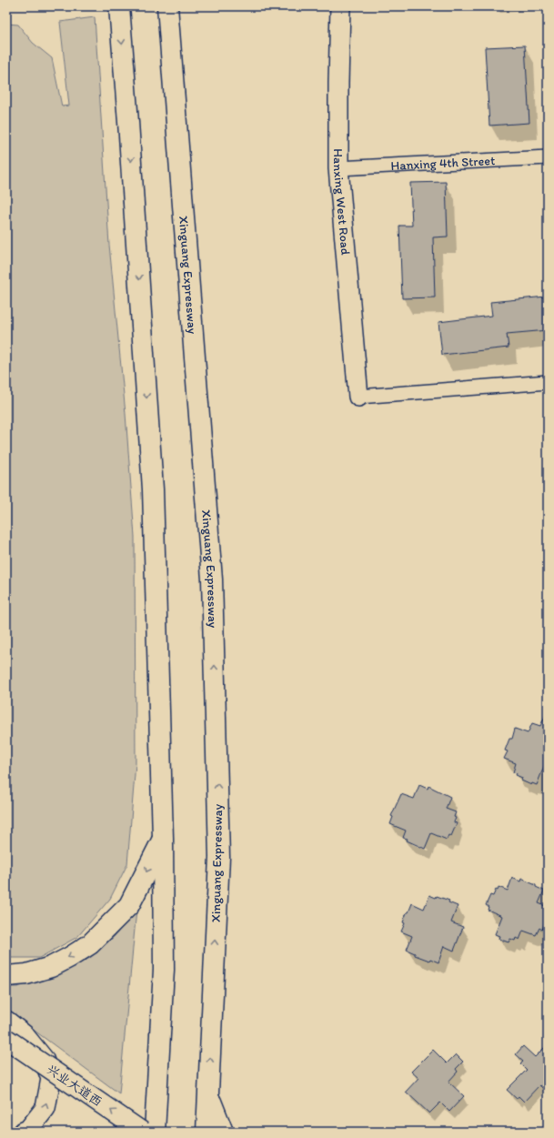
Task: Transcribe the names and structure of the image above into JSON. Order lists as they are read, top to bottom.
{
  "streets": {
    "highway": ["Xinguang Expressway"],
    "street": ["Hanxing 4th Street", "Hanxing West Road", "兴业大道西"]
  },
  "crossings": [
    ["Hanxing 4th Street", "Hanxing West Road"]
  ],
  "one_way": ["兴业大道西"]
}
